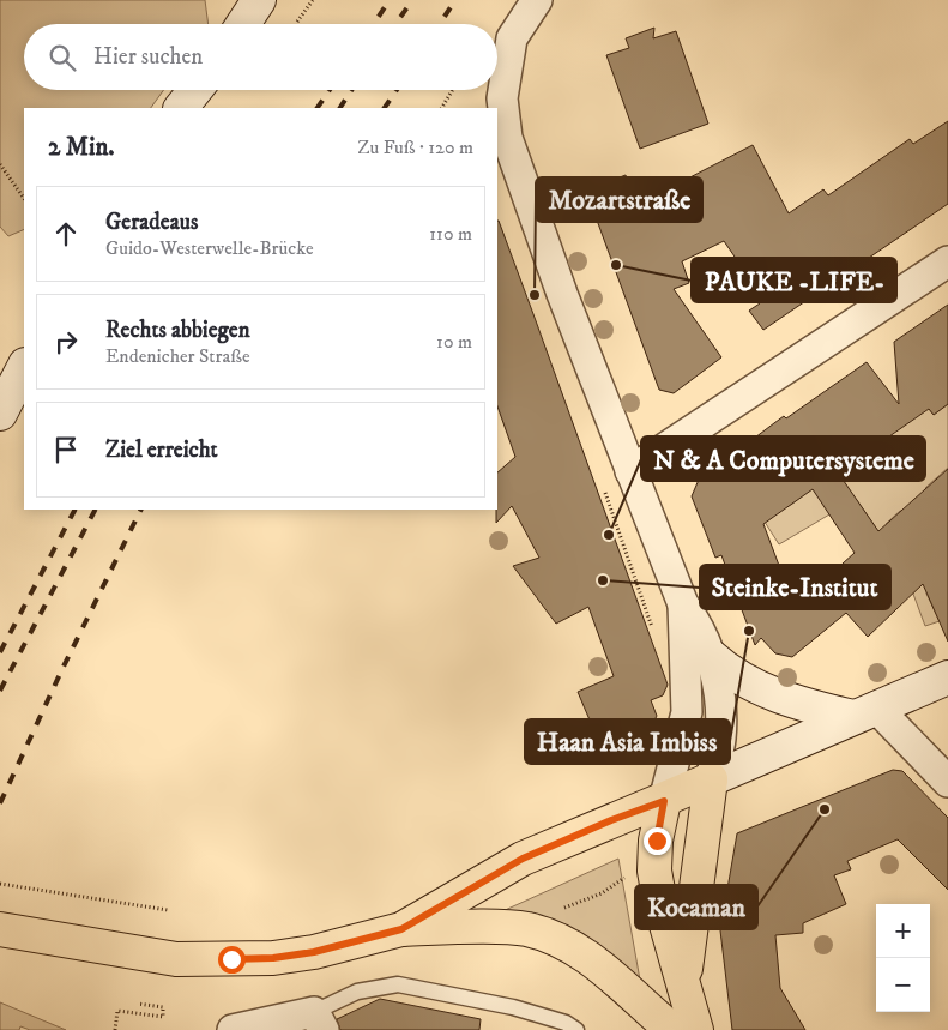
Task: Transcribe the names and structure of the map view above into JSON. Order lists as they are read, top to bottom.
{
  "places": [
    "PAUKE -LIFE-",
    "Mozartstraße",
    "N & A Computersysteme",
    "Steinke-Institut",
    "Haan Asia Imbiss",
    "Kocaman"
  ],
  "page": {
    "search": "Hier suchen",
    "heading": ["2 Min.", "Zu Fuß · 120 m"],
    "list": [
      ["Geradeaus", "Guido-Westerwelle-Brücke", "110 m"],
      ["Rechts abbiegen", "Endenicher Straße", "10 m"],
      "Ziel erreicht"
    ],
    "map_buttons": ["+", "−"]
  }
}
